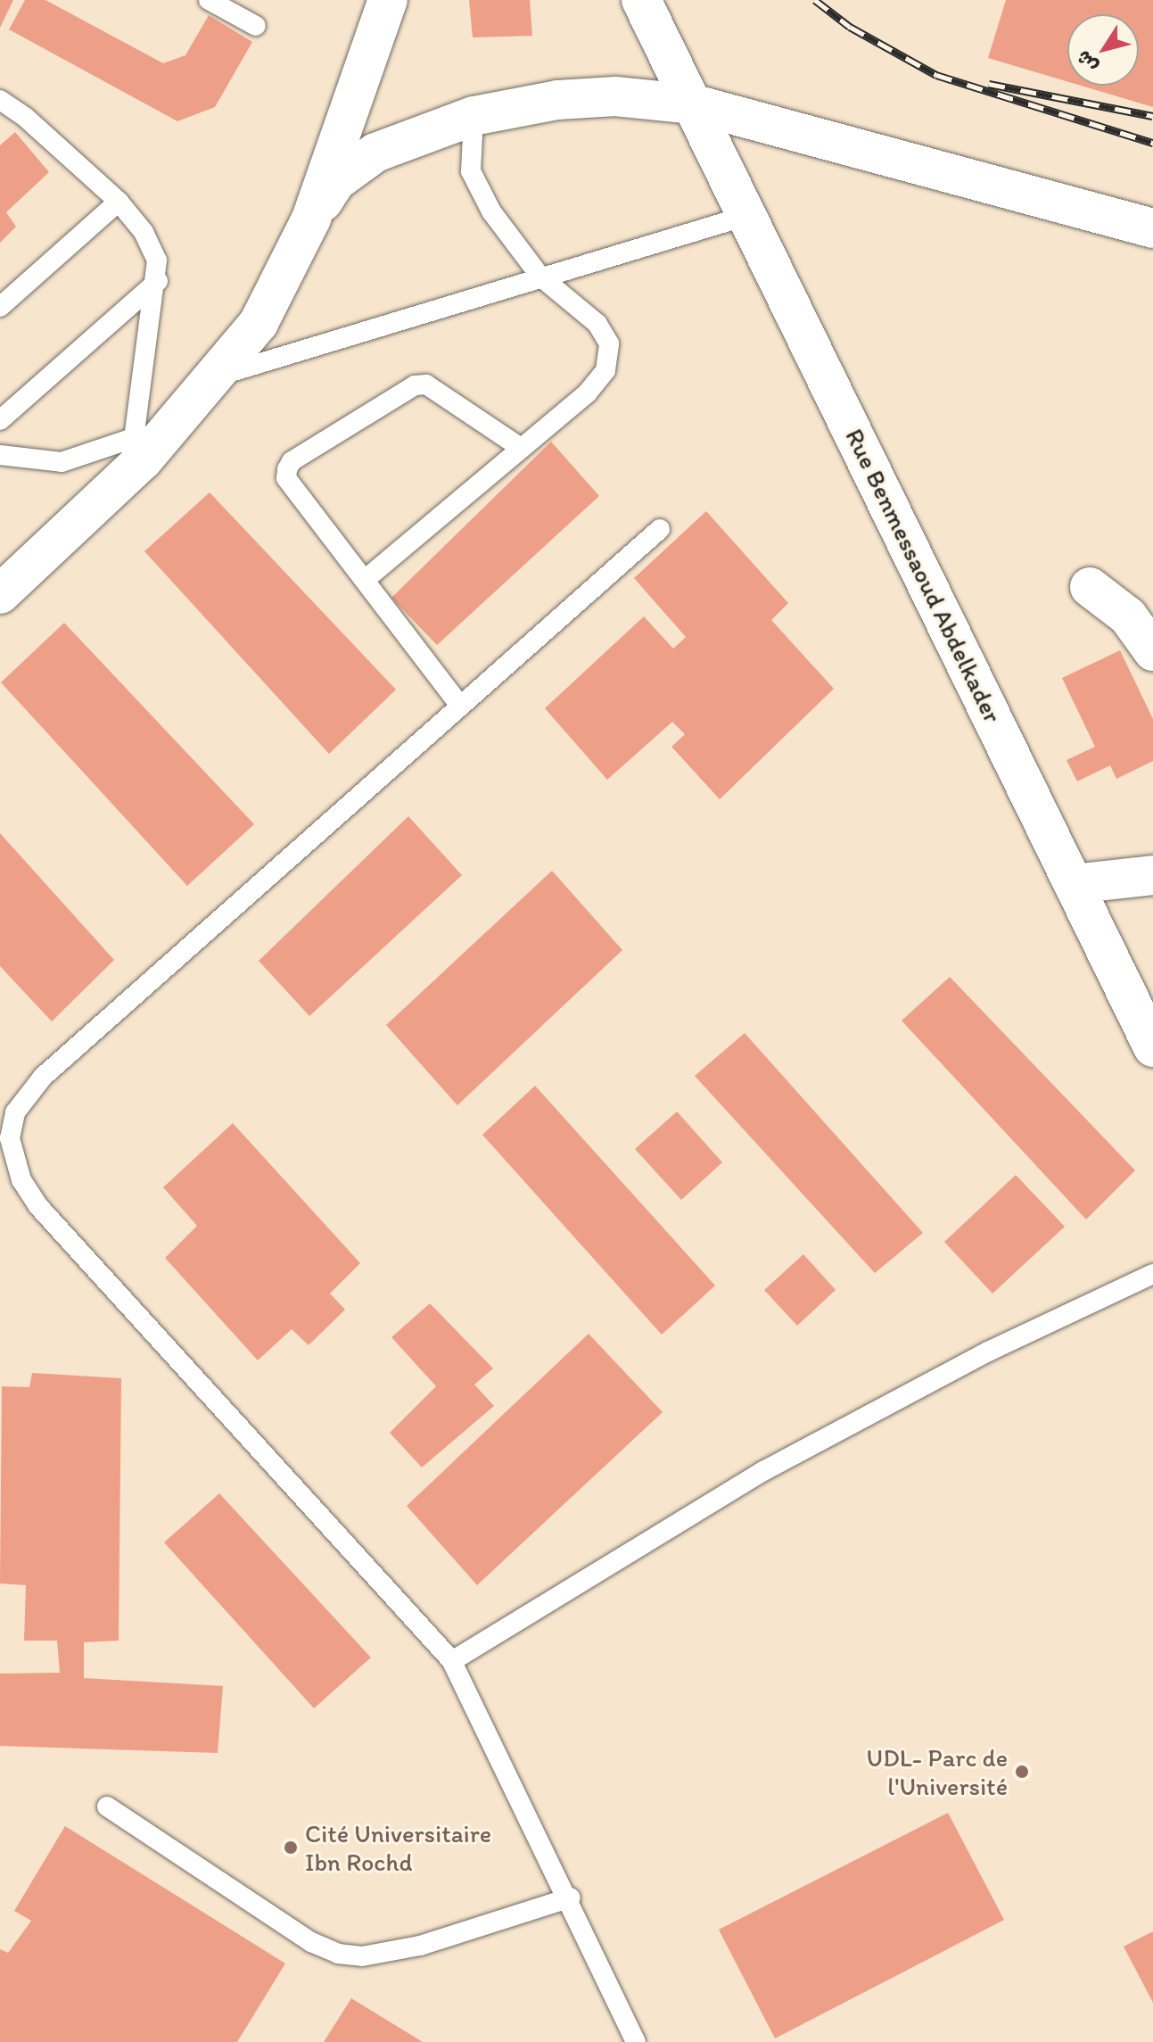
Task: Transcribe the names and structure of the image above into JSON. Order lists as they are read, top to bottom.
{
  "streets": {
    "main road": ["Rue Benmessaoud Abdelkader"]
  },
  "places": ["UDL- Parc de l'Université", "Cité Universitaire Ibn Rochd"],
  "north": "bottom left"
}
